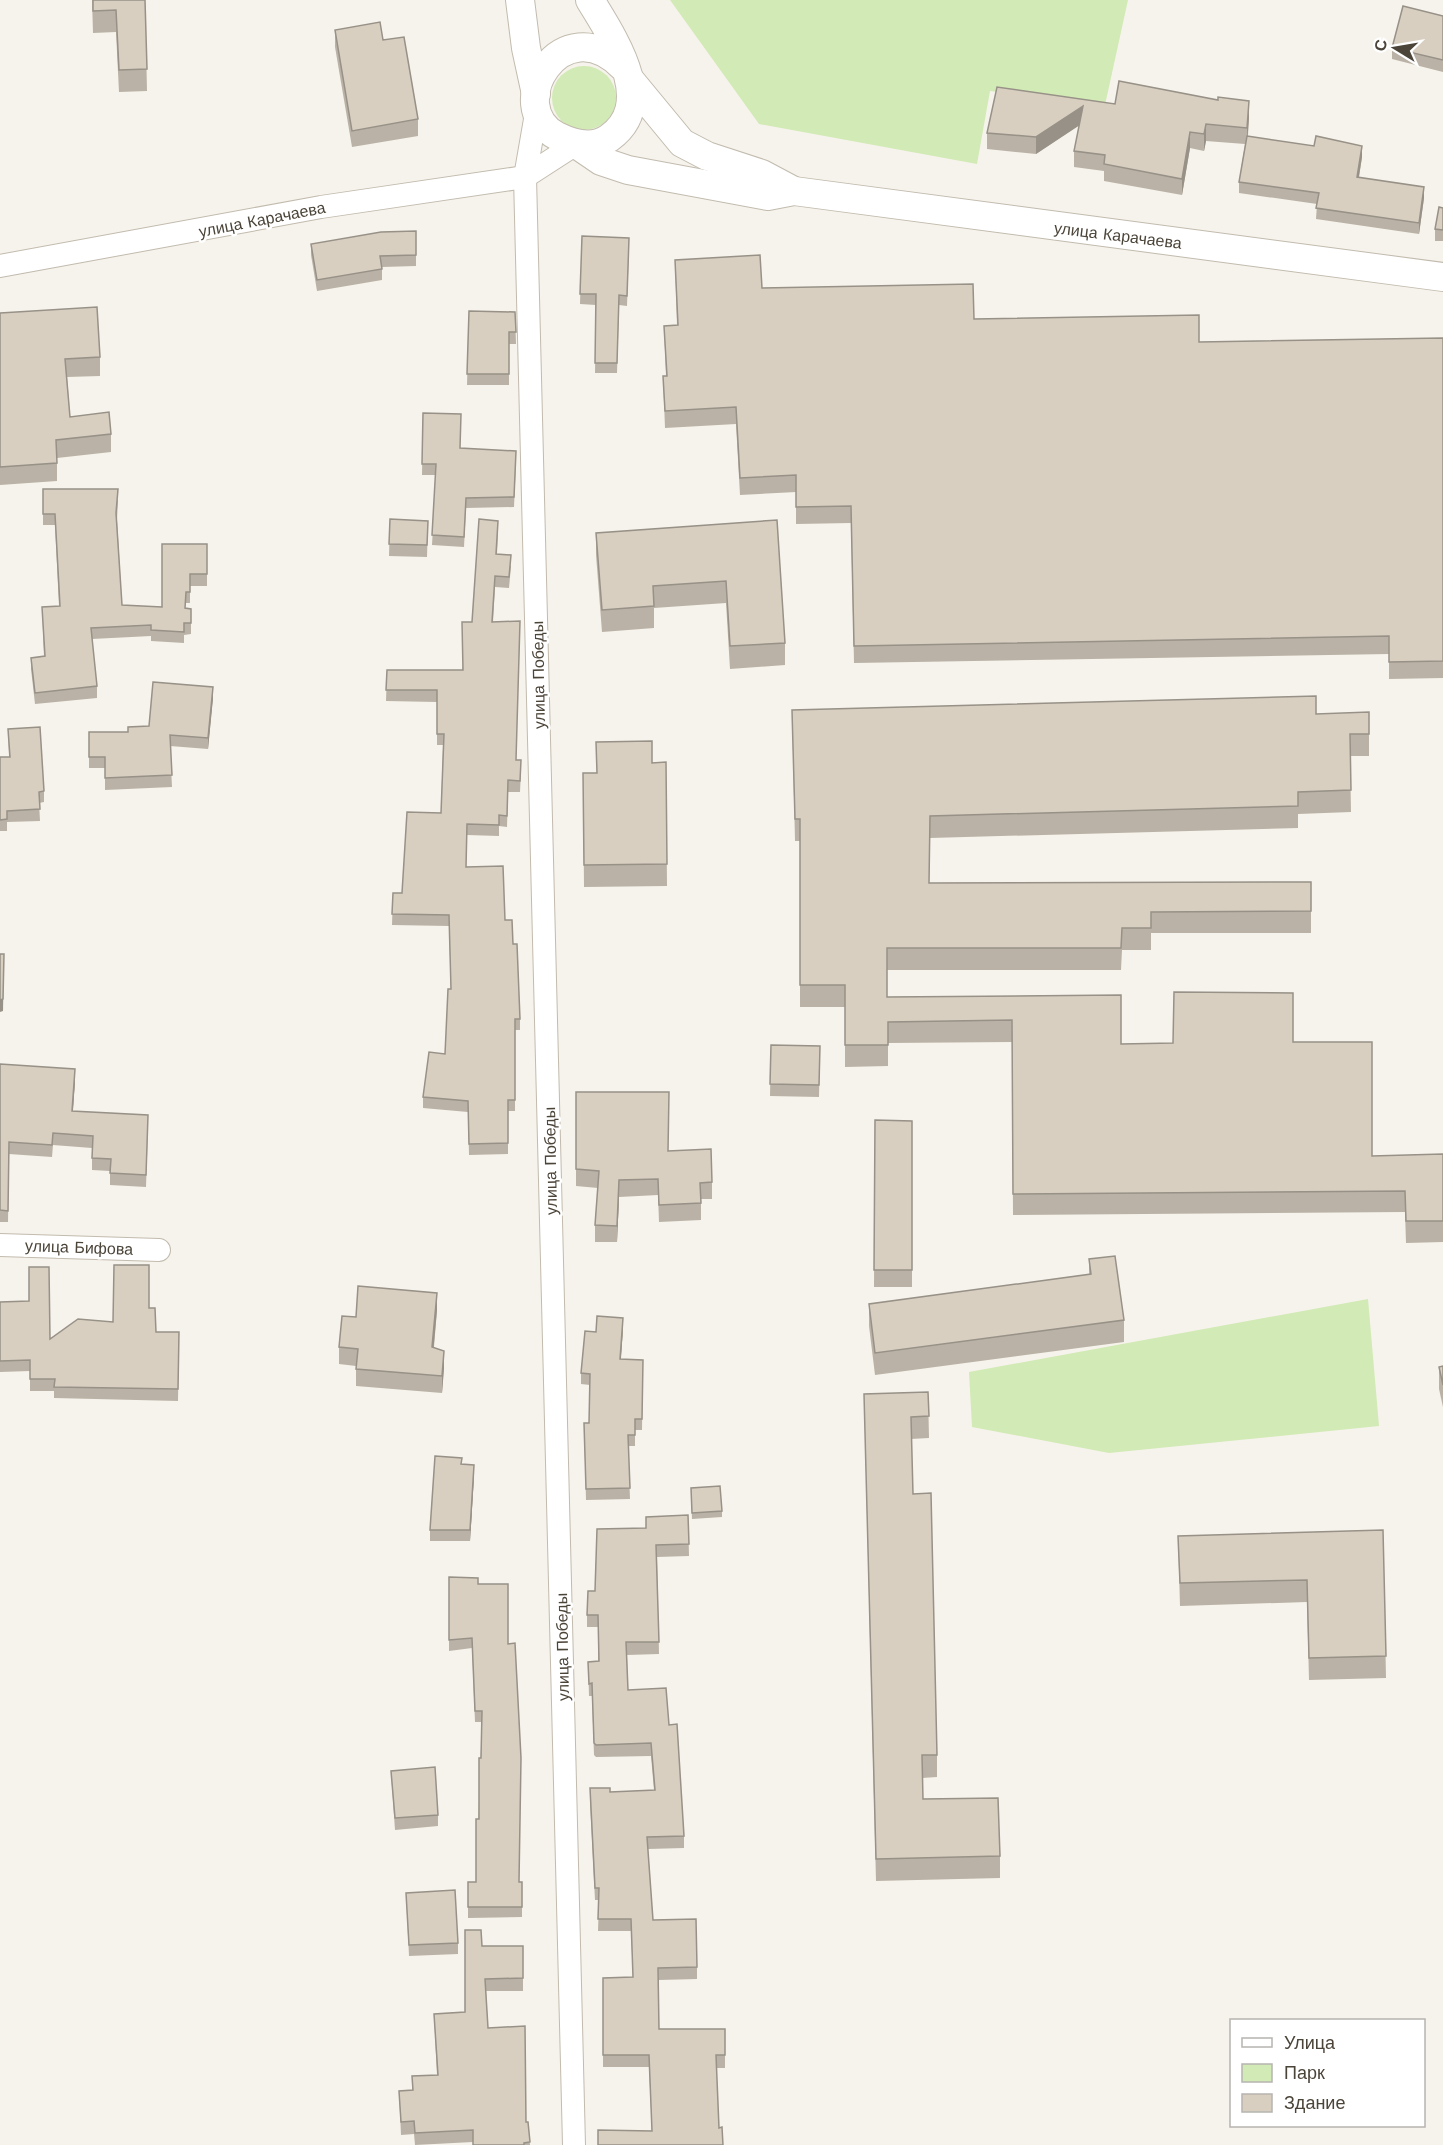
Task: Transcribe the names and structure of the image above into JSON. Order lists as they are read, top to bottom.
{
  "streets": {
    "street": ["улица Карачаева", "улица Победы", "улица Бифова"]
  },
  "crossings": [
    ["улица Карачаева", "улица Победы"]
  ],
  "legend": ["Улица", "Парк", "Здание"],
  "north": "left"
}
